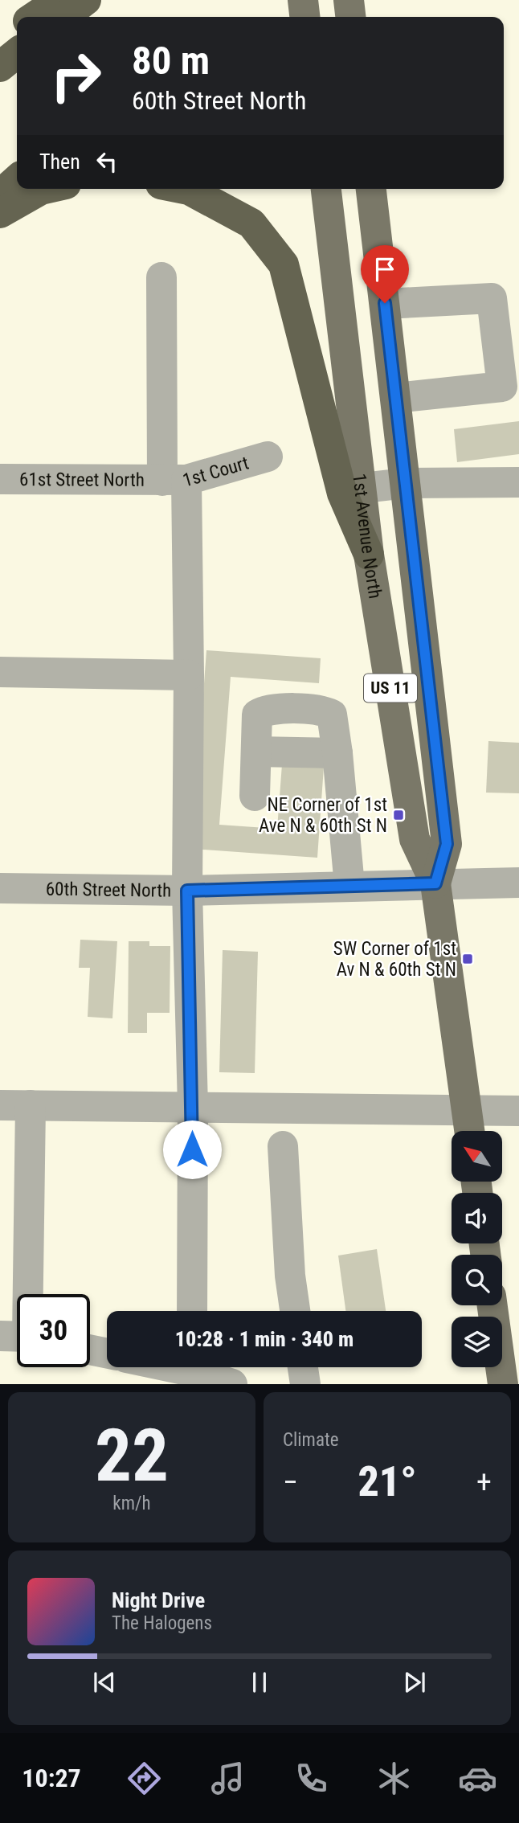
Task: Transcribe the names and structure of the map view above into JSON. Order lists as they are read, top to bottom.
{
  "streets": {
    "main road": ["1st Avenue North", "US 11"],
    "street": ["1st Court", "61st Street North", "60th Street North"]
  },
  "crossings": [
    ["1st Court", "61st Street North"],
    ["1st Avenue North", "60th Street North"]
  ],
  "places": {
    "transit": ["NE Corner of 1st Ave N & 60th St N", "SW Corner of 1st Av N & 60th St N"]
  },
  "north": "top left",
  "page": {
    "turn": ["80 m", "60th Street North"],
    "then": "Then",
    "limit": "30",
    "trip": "10:28 · 1 min · 340 m",
    "tile": [
      ["22", "km/h"],
      "Climate"
    ],
    "heat": ["−", "21°", "+"],
    "song": ["Night Drive", "The Halogens"],
    "tabs": "10:27"
  }
}
